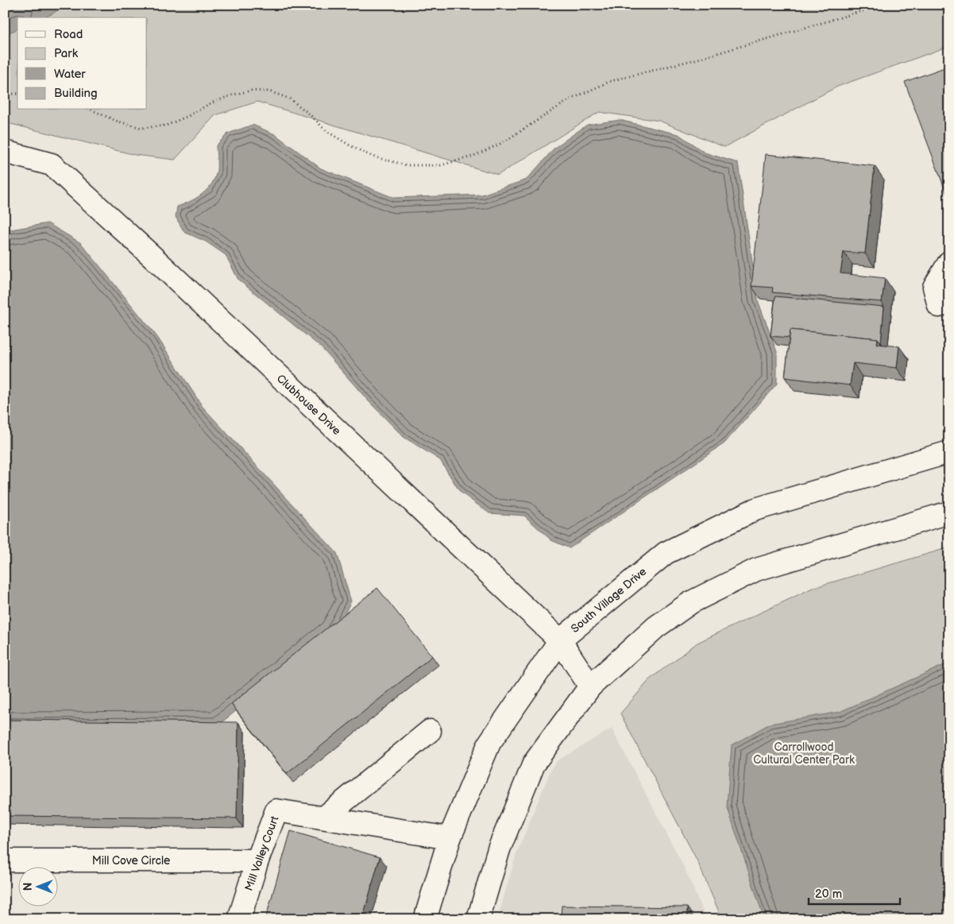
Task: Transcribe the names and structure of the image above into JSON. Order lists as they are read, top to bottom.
{
  "streets": {
    "street": [
      "Clubhouse Drive",
      "South Village Drive",
      "Mill Valley Court",
      "Mill Cove Circle"
    ]
  },
  "crossings": [
    ["Clubhouse Drive", "South Village Drive"],
    ["South Village Drive", "Mill Valley Court"],
    ["Mill Valley Court", "Mill Cove Circle"]
  ],
  "parks": ["Carrollwood Cultural Center Park"],
  "legend": [
    "Road",
    "Park",
    "Water",
    "Building"
  ],
  "scale_bar": "20 m",
  "north": "left"
}
